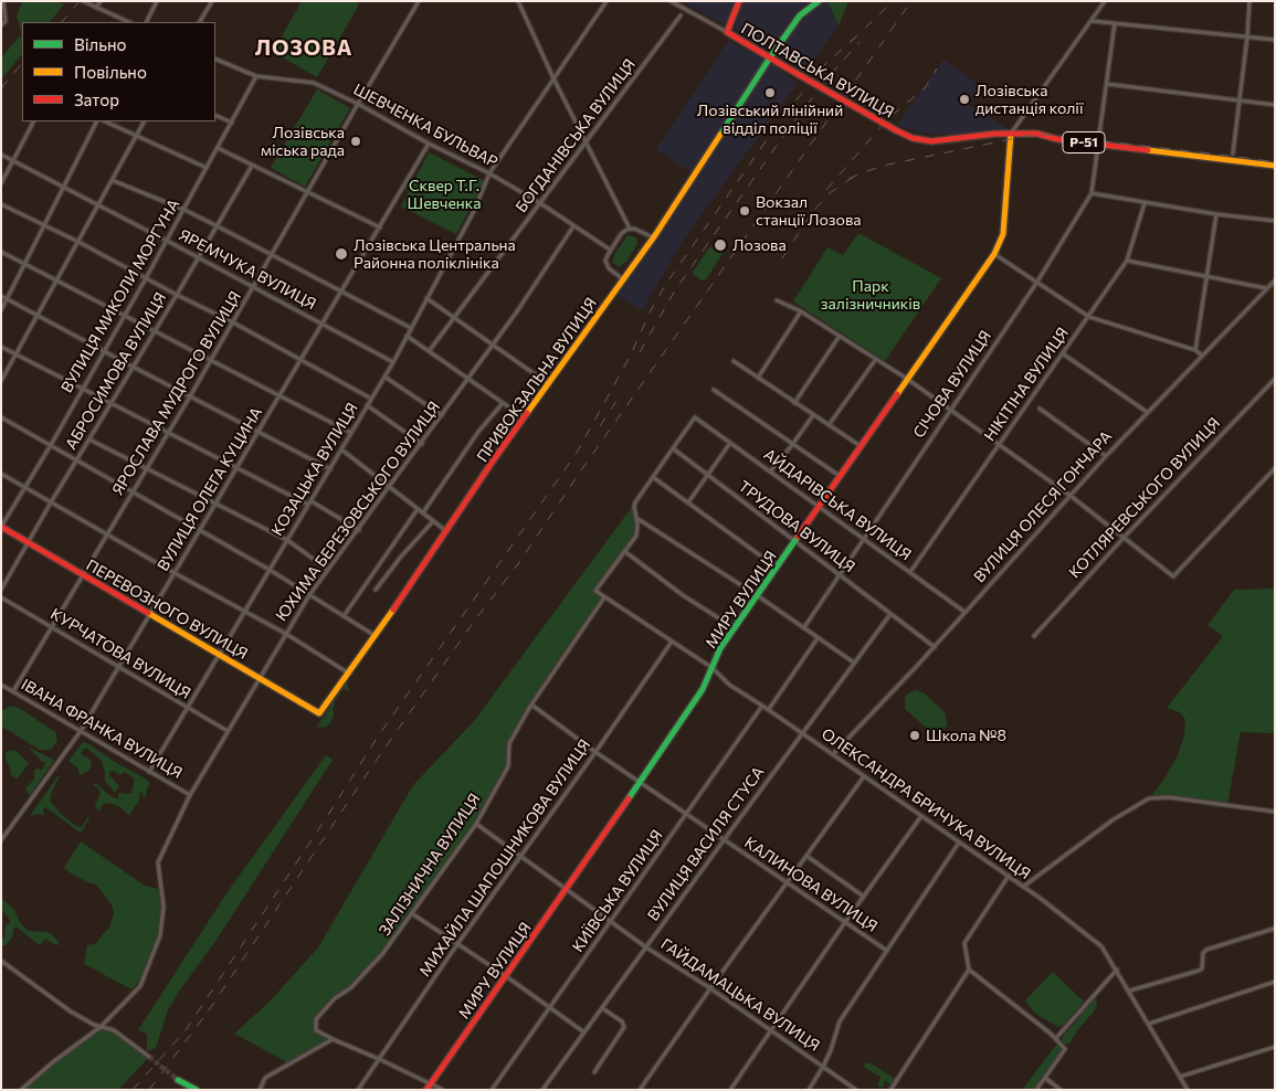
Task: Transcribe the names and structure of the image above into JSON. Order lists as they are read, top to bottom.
{
  "streets": {
    "main road": [
      "ПОЛТАВСЬКА ВУЛИЦЯ",
      "Р-51",
      "ПРИВОКЗАЛЬНА ВУЛИЦЯ",
      "МИРУ ВУЛИЦЯ",
      "ПЕРЕВОЗНОГО ВУЛИЦЯ"
    ],
    "street": [
      "ШЕВЧЕНКА БУЛЬВАР",
      "БОГДАНІВСЬКА ВУЛИЦЯ",
      "ЯРЕМЧУКА ВУЛИЦЯ",
      "ВУЛИЦЯ МИКОЛИ МОРГУНА",
      "АБРОСИМОВА ВУЛИЦЯ",
      "СІЧОВА ВУЛИЦЯ",
      "НІКІТІНА ВУЛИЦЯ",
      "ЯРОСЛАВА МУДРОГО ВУЛИЦЯ",
      "КОЗАЦЬКА ВУЛИЦЯ",
      "ВУЛИЦЯ ОЛЕГА КУЦИНА",
      "КОТЛЯРЕВСЬКОГО ВУЛИЦЯ",
      "АЙДАРІВСЬКА ВУЛИЦЯ",
      "ВУЛИЦЯ ОЛЕСЯ ГОНЧАРА",
      "ЮХИМА БЕРЕЗОВСЬКОГО ВУЛИЦЯ",
      "ТРУДОВА ВУЛИЦЯ",
      "КУРЧАТОВА ВУЛИЦЯ",
      "ІВАНА ФРАНКА ВУЛИЦЯ",
      "ОЛЕКСАНДРА БРИЧУКА ВУЛИЦЯ",
      "ВУЛИЦЯ ВАСИЛЯ СТУСА",
      "МИХАЙЛА ШАПОШНИКОВА ВУЛИЦЯ",
      "ЗАЛІЗНИЧНА ВУЛИЦЯ",
      "КАЛИНОВА ВУЛИЦЯ",
      "КИЇВСЬКА ВУЛИЦЯ",
      "ГАЙДАМАЦЬКА ВУЛИЦЯ"
    ]
  },
  "crossings": [
    ["ПОЛТАВСЬКА ВУЛИЦЯ", "Р-51"],
    ["ПОЛТАВСЬКА ВУЛИЦЯ", "ПРИВОКЗАЛЬНА ВУЛИЦЯ"],
    ["ПОЛТАВСЬКА ВУЛИЦЯ", "МИРУ ВУЛИЦЯ"],
    ["ШЕВЧЕНКА БУЛЬВАР", "БОГДАНІВСЬКА ВУЛИЦЯ"],
    ["ШЕВЧЕНКА БУЛЬВАР", "ВУЛИЦЯ МИКОЛИ МОРГУНА"],
    ["ШЕВЧЕНКА БУЛЬВАР", "ЯРОСЛАВА МУДРОГО ВУЛИЦЯ"],
    ["ШЕВЧЕНКА БУЛЬВАР", "КОЗАЦЬКА ВУЛИЦЯ"],
    ["ШЕВЧЕНКА БУЛЬВАР", "ВУЛИЦЯ ОЛЕГА КУЦИНА"],
    ["ШЕВЧЕНКА БУЛЬВАР", "ЮХИМА БЕРЕЗОВСЬКОГО ВУЛИЦЯ"],
    ["Р-51", "СІЧОВА ВУЛИЦЯ"],
    ["Р-51", "МИРУ ВУЛИЦЯ"],
    ["ЯРЕМЧУКА ВУЛИЦЯ", "ВУЛИЦЯ МИКОЛИ МОРГУНА"],
    ["ЯРЕМЧУКА ВУЛИЦЯ", "АБРОСИМОВА ВУЛИЦЯ"],
    ["ЯРЕМЧУКА ВУЛИЦЯ", "ЯРОСЛАВА МУДРОГО ВУЛИЦЯ"],
    ["ЯРЕМЧУКА ВУЛИЦЯ", "КОЗАЦЬКА ВУЛИЦЯ"],
    ["ЯРЕМЧУКА ВУЛИЦЯ", "ВУЛИЦЯ ОЛЕГА КУЦИНА"],
    ["ВУЛИЦЯ МИКОЛИ МОРГУНА", "ПЕРЕВОЗНОГО ВУЛИЦЯ"],
    ["АБРОСИМОВА ВУЛИЦЯ", "ПЕРЕВОЗНОГО ВУЛИЦЯ"],
    ["ПРИВОКЗАЛЬНА ВУЛИЦЯ", "ПЕРЕВОЗНОГО ВУЛИЦЯ"],
    ["СІЧОВА ВУЛИЦЯ", "АЙДАРІВСЬКА ВУЛИЦЯ"],
    ["СІЧОВА ВУЛИЦЯ", "ТРУДОВА ВУЛИЦЯ"],
    ["НІКІТІНА ВУЛИЦЯ", "АЙДАРІВСЬКА ВУЛИЦЯ"],
    ["ЯРОСЛАВА МУДРОГО ВУЛИЦЯ", "ПЕРЕВОЗНОГО ВУЛИЦЯ"],
    ["ЯРОСЛАВА МУДРОГО ВУЛИЦЯ", "КУРЧАТОВА ВУЛИЦЯ"],
    ["ЯРОСЛАВА МУДРОГО ВУЛИЦЯ", "ІВАНА ФРАНКА ВУЛИЦЯ"],
    ["КОЗАЦЬКА ВУЛИЦЯ", "ПЕРЕВОЗНОГО ВУЛИЦЯ"],
    ["КОЗАЦЬКА ВУЛИЦЯ", "КУРЧАТОВА ВУЛИЦЯ"],
    ["КОЗАЦЬКА ВУЛИЦЯ", "ІВАНА ФРАНКА ВУЛИЦЯ"],
    ["ВУЛИЦЯ ОЛЕГА КУЦИНА", "ПЕРЕВОЗНОГО ВУЛИЦЯ"],
    ["ВУЛИЦЯ ОЛЕГА КУЦИНА", "КУРЧАТОВА ВУЛИЦЯ"],
    ["ВУЛИЦЯ ОЛЕГА КУЦИНА", "ІВАНА ФРАНКА ВУЛИЦЯ"],
    ["АЙДАРІВСЬКА ВУЛИЦЯ", "ВУЛИЦЯ ОЛЕСЯ ГОНЧАРА"],
    ["АЙДАРІВСЬКА ВУЛИЦЯ", "ТРУДОВА ВУЛИЦЯ"],
    ["АЙДАРІВСЬКА ВУЛИЦЯ", "МИРУ ВУЛИЦЯ"],
    ["ВУЛИЦЯ ОЛЕСЯ ГОНЧАРА", "ТРУДОВА ВУЛИЦЯ"],
    ["ВУЛИЦЯ ОЛЕСЯ ГОНЧАРА", "ОЛЕКСАНДРА БРИЧУКА ВУЛИЦЯ"],
    ["ЮХИМА БЕРЕЗОВСЬКОГО ВУЛИЦЯ", "ПЕРЕВОЗНОГО ВУЛИЦЯ"],
    ["ЮХИМА БЕРЕЗОВСЬКОГО ВУЛИЦЯ", "КУРЧАТОВА ВУЛИЦЯ"],
    ["ЮХИМА БЕРЕЗОВСЬКОГО ВУЛИЦЯ", "ІВАНА ФРАНКА ВУЛИЦЯ"],
    ["ТРУДОВА ВУЛИЦЯ", "МИРУ ВУЛИЦЯ"],
    ["ТРУДОВА ВУЛИЦЯ", "ВУЛИЦЯ ВАСИЛЯ СТУСА"],
    ["МИРУ ВУЛИЦЯ", "ОЛЕКСАНДРА БРИЧУКА ВУЛИЦЯ"],
    ["МИРУ ВУЛИЦЯ", "КАЛИНОВА ВУЛИЦЯ"],
    ["МИРУ ВУЛИЦЯ", "ГАЙДАМАЦЬКА ВУЛИЦЯ"],
    ["ОЛЕКСАНДРА БРИЧУКА ВУЛИЦЯ", "ВУЛИЦЯ ВАСИЛЯ СТУСА"],
    ["ОЛЕКСАНДРА БРИЧУКА ВУЛИЦЯ", "МИХАЙЛА ШАПОШНИКОВА ВУЛИЦЯ"],
    ["ОЛЕКСАНДРА БРИЧУКА ВУЛИЦЯ", "ЗАЛІЗНИЧНА ВУЛИЦЯ"],
    ["ОЛЕКСАНДРА БРИЧУКА ВУЛИЦЯ", "КИЇВСЬКА ВУЛИЦЯ"],
    ["ВУЛИЦЯ ВАСИЛЯ СТУСА", "КАЛИНОВА ВУЛИЦЯ"],
    ["ВУЛИЦЯ ВАСИЛЯ СТУСА", "ГАЙДАМАЦЬКА ВУЛИЦЯ"],
    ["МИХАЙЛА ШАПОШНИКОВА ВУЛИЦЯ", "КАЛИНОВА ВУЛИЦЯ"],
    ["МИХАЙЛА ШАПОШНИКОВА ВУЛИЦЯ", "ГАЙДАМАЦЬКА ВУЛИЦЯ"],
    ["ЗАЛІЗНИЧНА ВУЛИЦЯ", "КАЛИНОВА ВУЛИЦЯ"],
    ["ЗАЛІЗНИЧНА ВУЛИЦЯ", "ГАЙДАМАЦЬКА ВУЛИЦЯ"],
    ["КАЛИНОВА ВУЛИЦЯ", "КИЇВСЬКА ВУЛИЦЯ"],
    ["КИЇВСЬКА ВУЛИЦЯ", "ГАЙДАМАЦЬКА ВУЛИЦЯ"]
  ],
  "districts": ["ЛОЗОВА"],
  "parks": ["Сквер Т.Г. Шевченка", "Парк залізничників"],
  "places": [
    "Лозівський лінійний відділ поліції",
    "Лозівська дистанція колії",
    "Лозівська міська рада",
    "Вокзал станції Лозова",
    "Лозова",
    "Лозівська Центральна Районна поліклініка",
    "Школа №8"
  ],
  "legend": ["Вільно", "Повільно", "Затор"]
}
